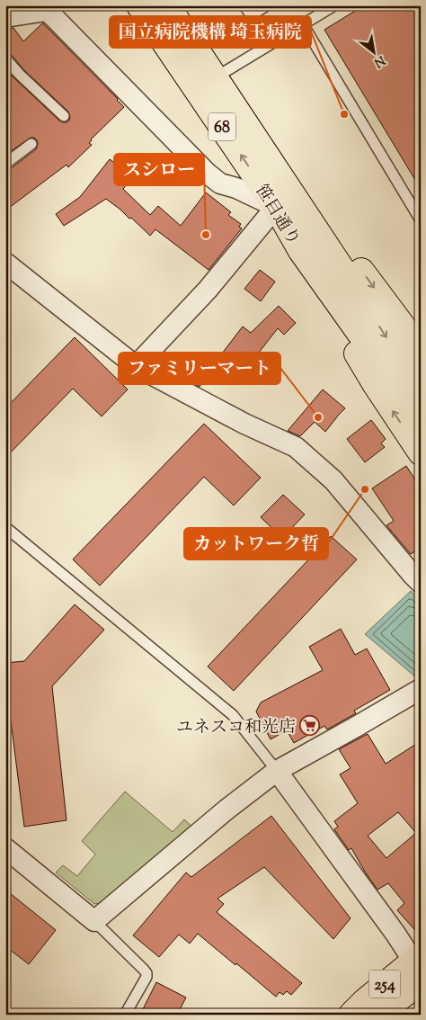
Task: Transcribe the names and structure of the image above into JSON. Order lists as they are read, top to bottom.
{
  "streets": {
    "main road": ["68", "笹目通り", "254"]
  },
  "places": {
    "other": [
      "国立病院機構 埼玉病院",
      "スシロー",
      "ファミリーマート",
      "カットワーク哲"
    ],
    "supermarket": ["ユネスコ和光店"]
  },
  "north": "bottom right"
}
